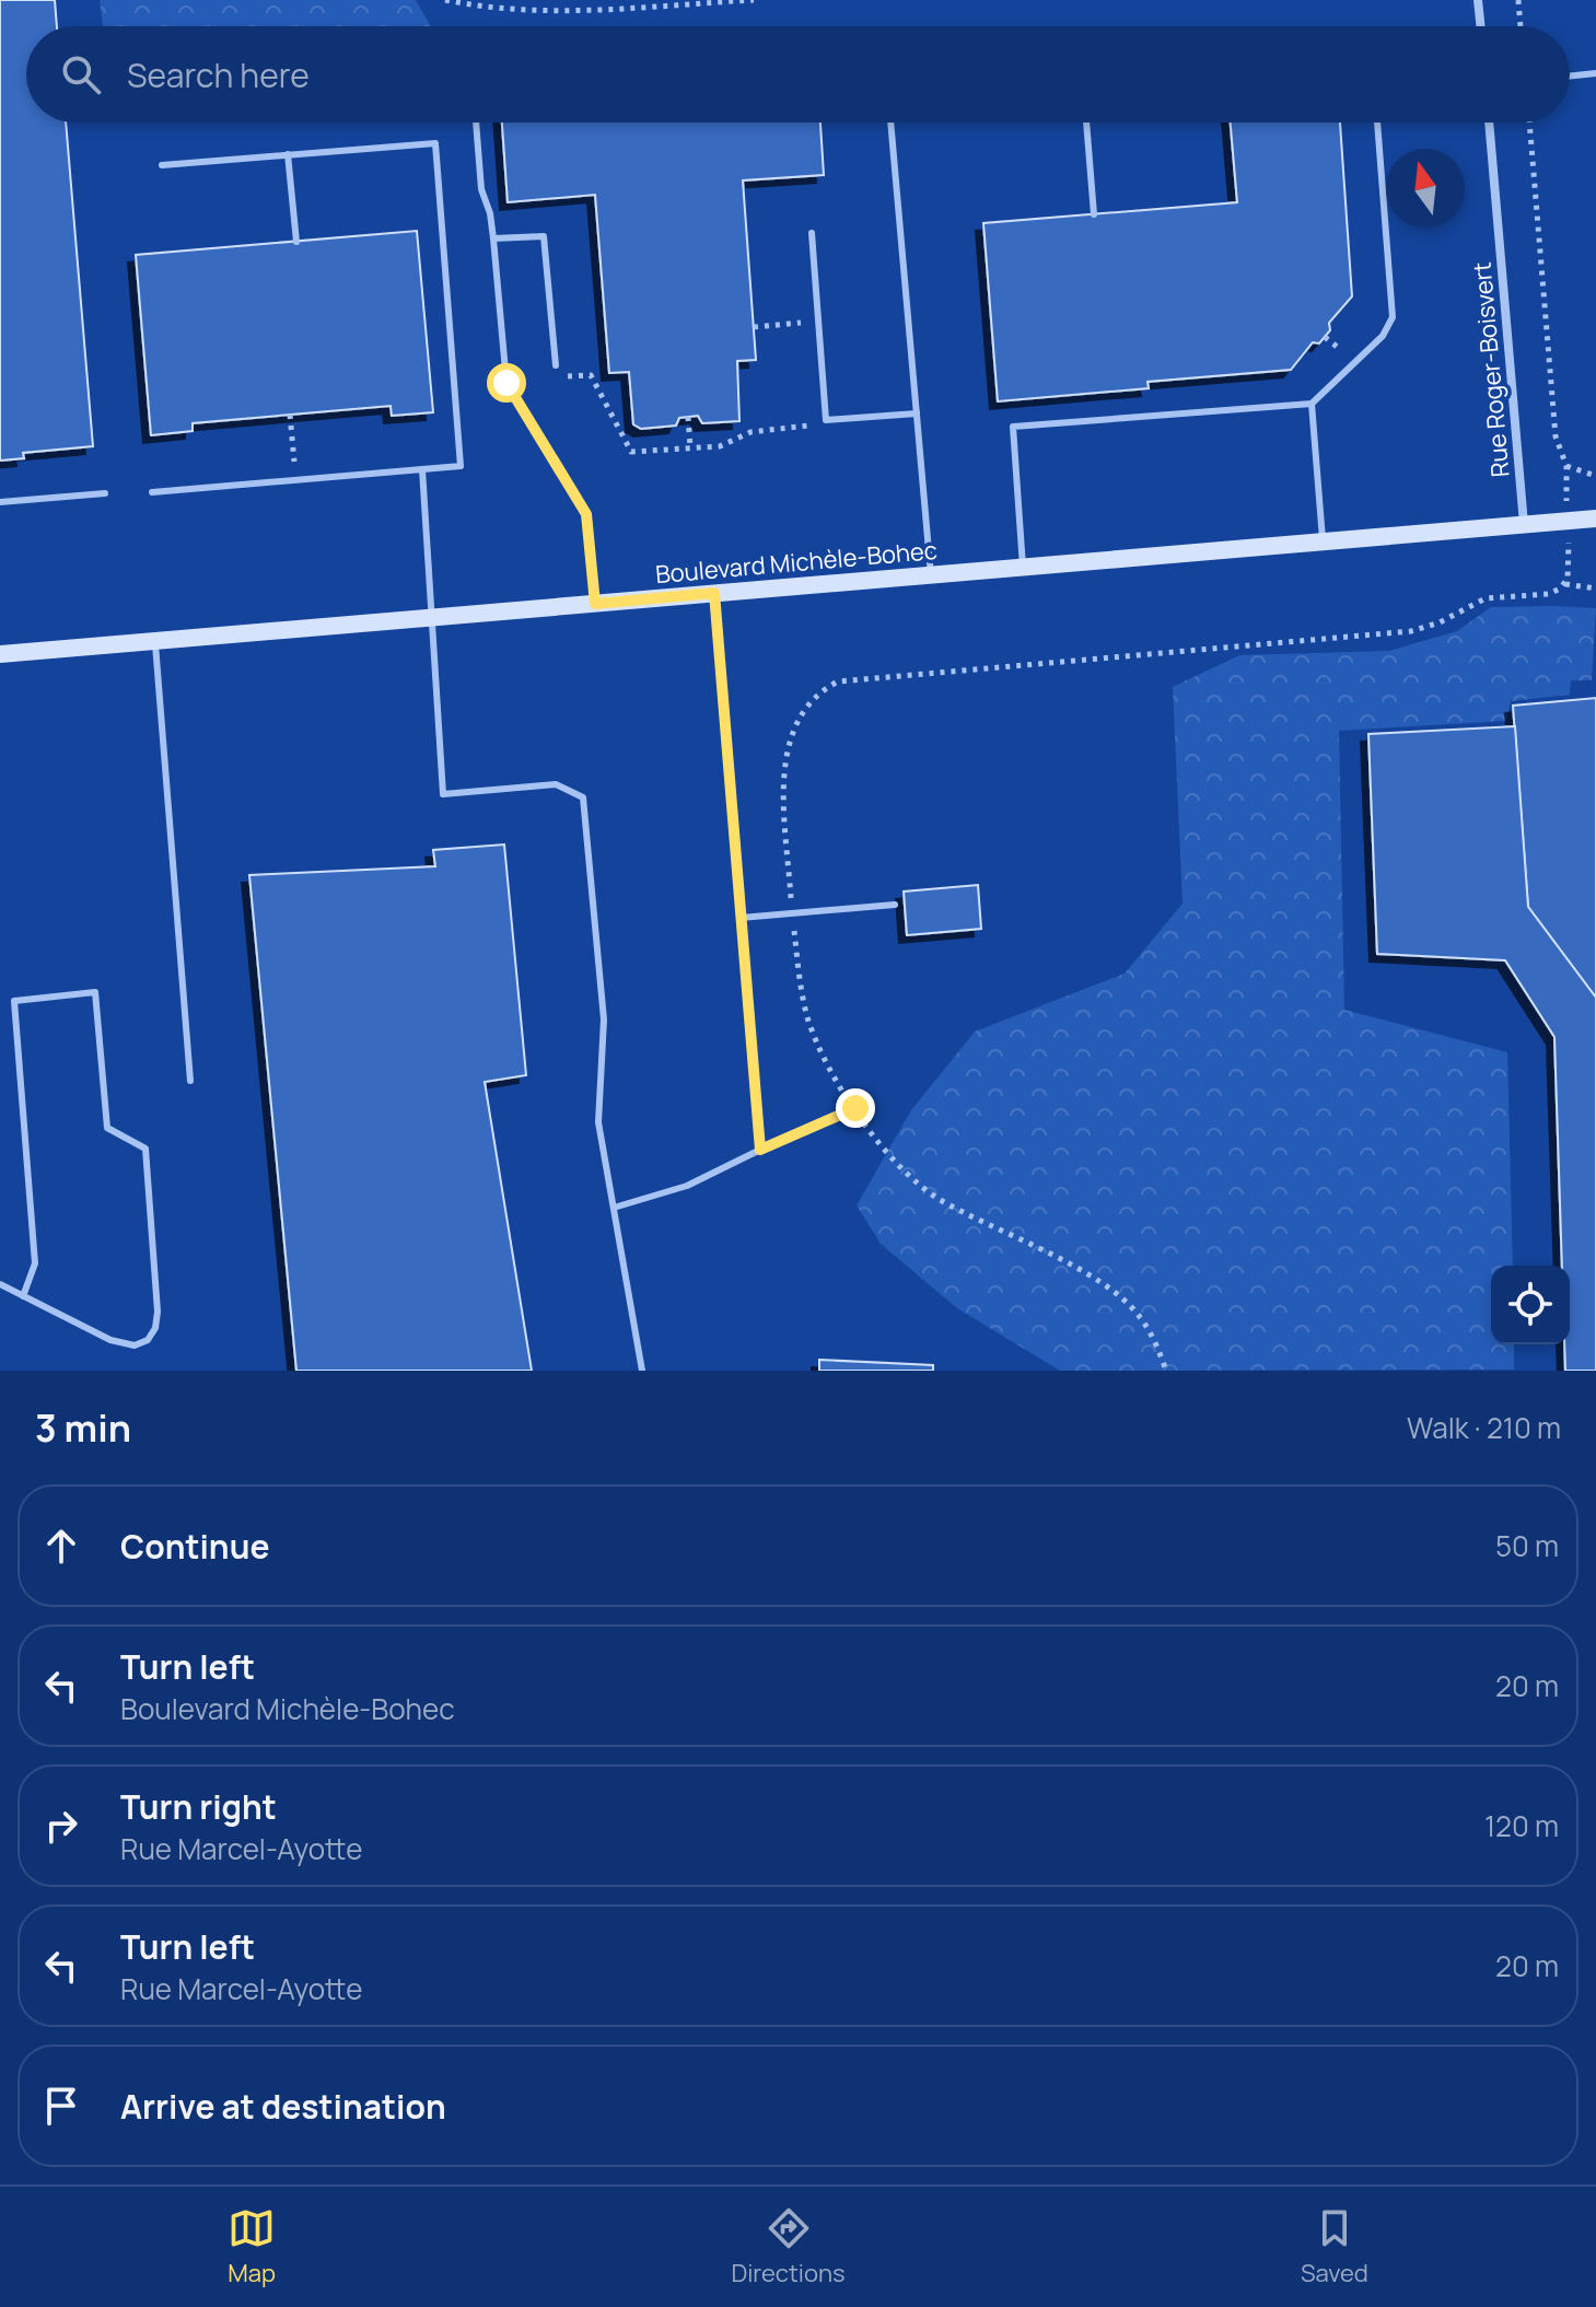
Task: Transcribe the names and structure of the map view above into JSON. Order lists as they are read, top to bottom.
{
  "streets": {
    "street": ["Rue Roger-Boisvert", "Boulevard Michèle-Bohec"]
  },
  "crossings": [
    ["Rue Roger-Boisvert", "Boulevard Michèle-Bohec"]
  ],
  "north": "top",
  "page": {
    "search": "Search here",
    "heading": ["3 min", "Walk · 210 m"],
    "list": [
      ["Continue", "50 m"],
      ["Turn left", "Boulevard Michèle-Bohec", "20 m"],
      ["Turn right", "Rue Marcel-Ayotte", "120 m"],
      ["Turn left", "Rue Marcel-Ayotte", "20 m"],
      "Arrive at destination"
    ],
    "nav": ["Map", "Directions", "Saved"]
  }
}
